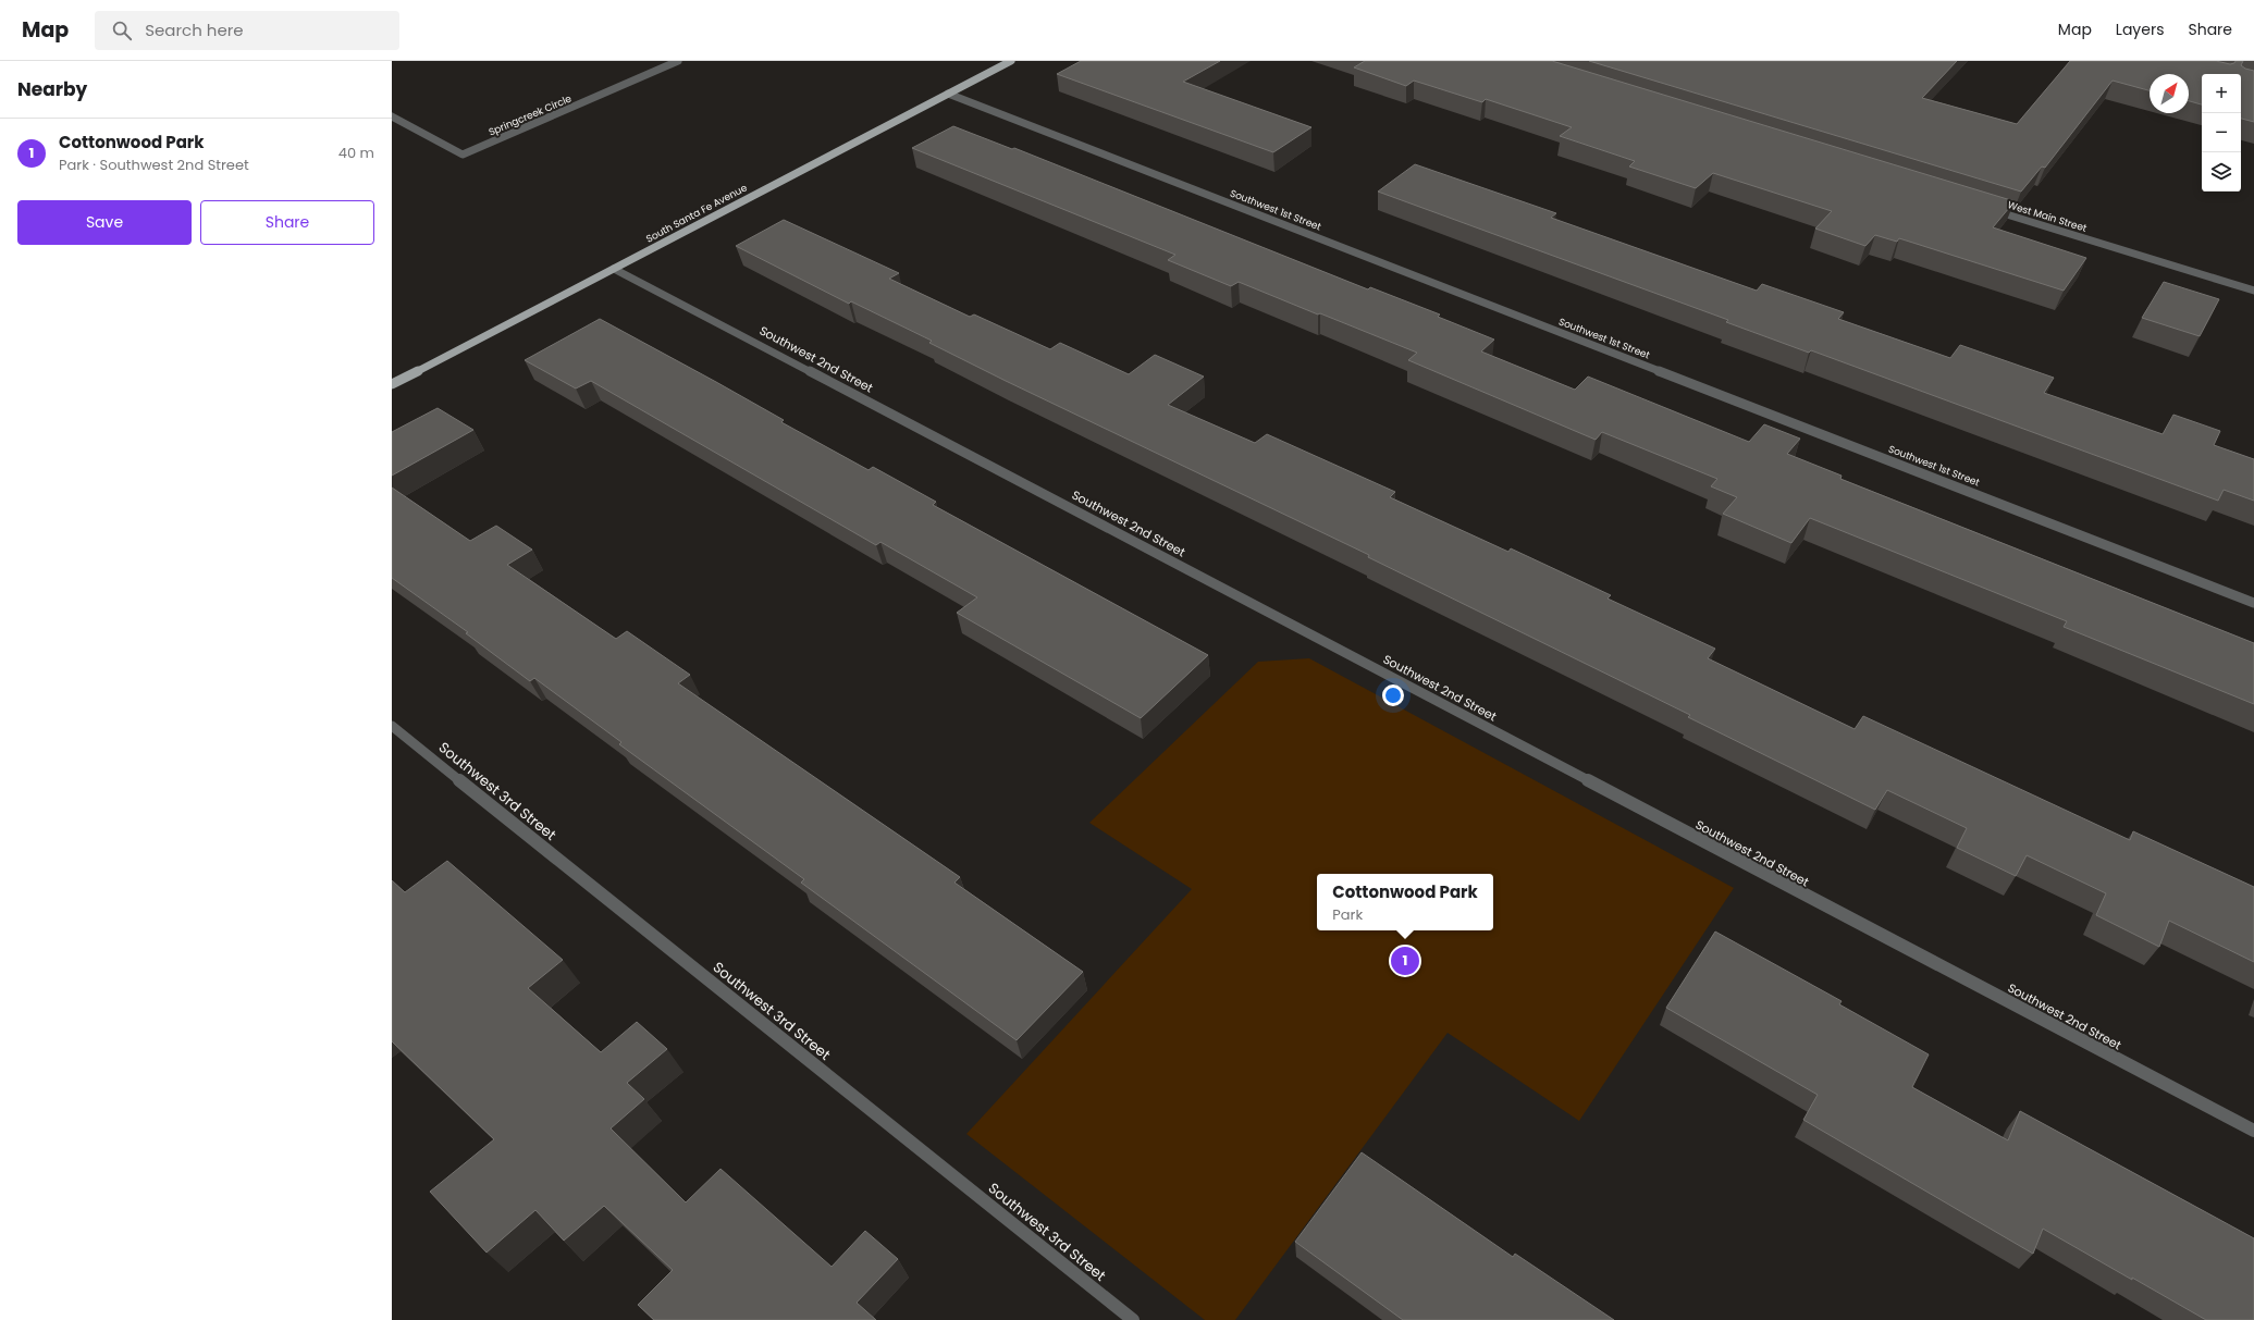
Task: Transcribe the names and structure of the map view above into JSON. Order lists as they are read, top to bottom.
{
  "streets": {
    "main road": ["South Santa Fe Avenue"],
    "street": [
      "Springcreek Circle",
      "Southwest 1st Street",
      "West Main Street",
      "Southwest 2nd Street",
      "Southwest 3rd Street"
    ]
  },
  "crossings": [
    ["Southwest 1st Street", "South Santa Fe Avenue"],
    ["South Santa Fe Avenue", "Southwest 2nd Street"]
  ],
  "north": "top right",
  "page": {
    "header": "Map",
    "search": "Search here",
    "nav": ["Map", "Layers", "Share"],
    "heading": "Nearby",
    "map_buttons": ["+", "−"],
    "list": [
      {
        "mark": "1",
        "name": "Cottonwood Park",
        "note": "Park · Southwest 2nd Street",
        "value": "40 m"
      }
    ],
    "buttons": ["Save", "Share"],
    "popup": ["Cottonwood Park", "Park"],
    "pins": "1"
  }
}
